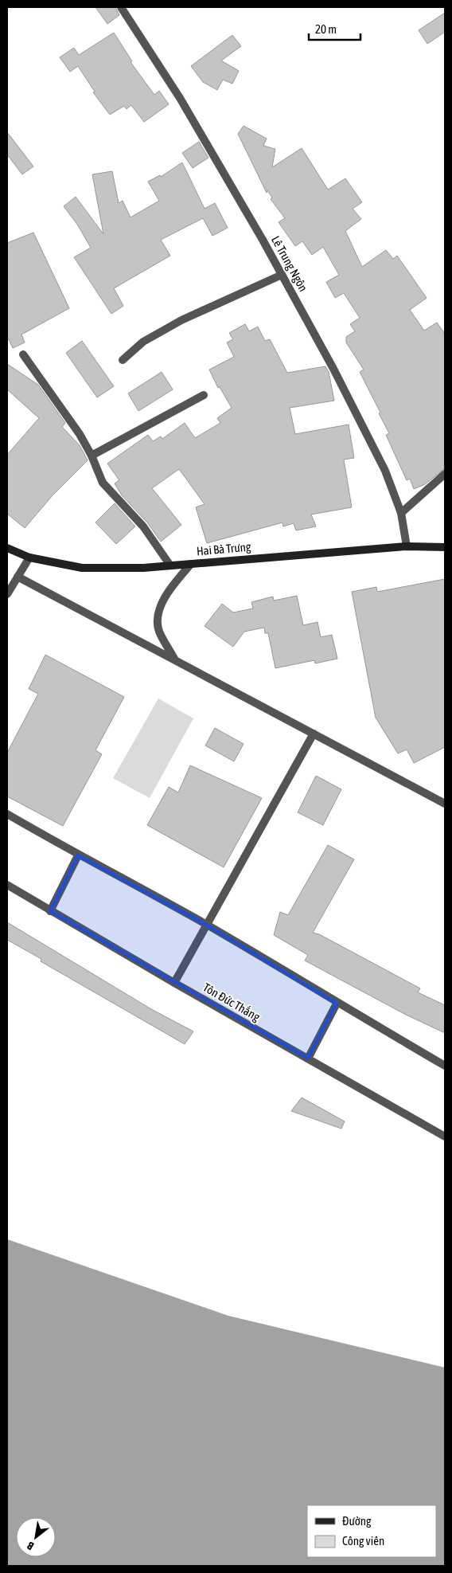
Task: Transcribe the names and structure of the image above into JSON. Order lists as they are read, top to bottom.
{
  "streets": {
    "main road": ["Hai Bà Trưng"],
    "street": ["Lê Trung Ngôn", "Tôn Đức Thắng"]
  },
  "crossings": [
    ["Lê Trung Ngôn", "Hai Bà Trưng"]
  ],
  "legend": ["Đường", "Công viên"],
  "scale_bar": "20 m",
  "north": "bottom left"
}
